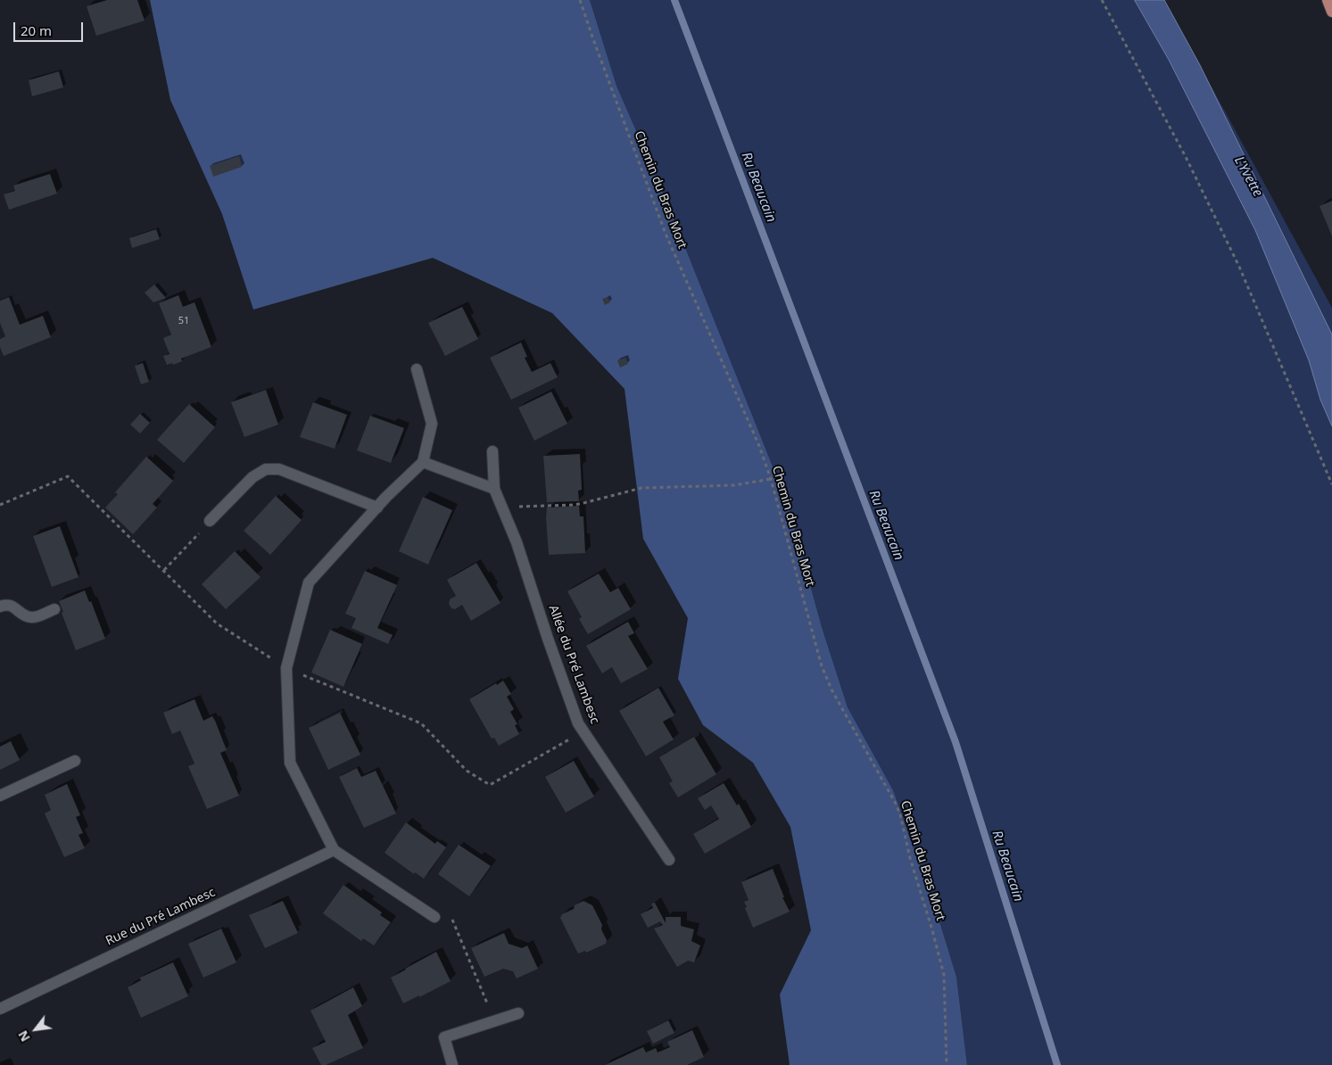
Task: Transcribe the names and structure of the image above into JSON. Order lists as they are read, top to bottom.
{
  "streets": {
    "street": ["Allée du Pré Lambesc", "Rue du Pré Lambesc"],
    "path": ["Chemin du Bras Mort"]
  },
  "water": ["L'Yvette", "Ru Beaucain"],
  "house_numbers": ["51"],
  "scale_bar": "20 m",
  "north": "bottom left"
}
